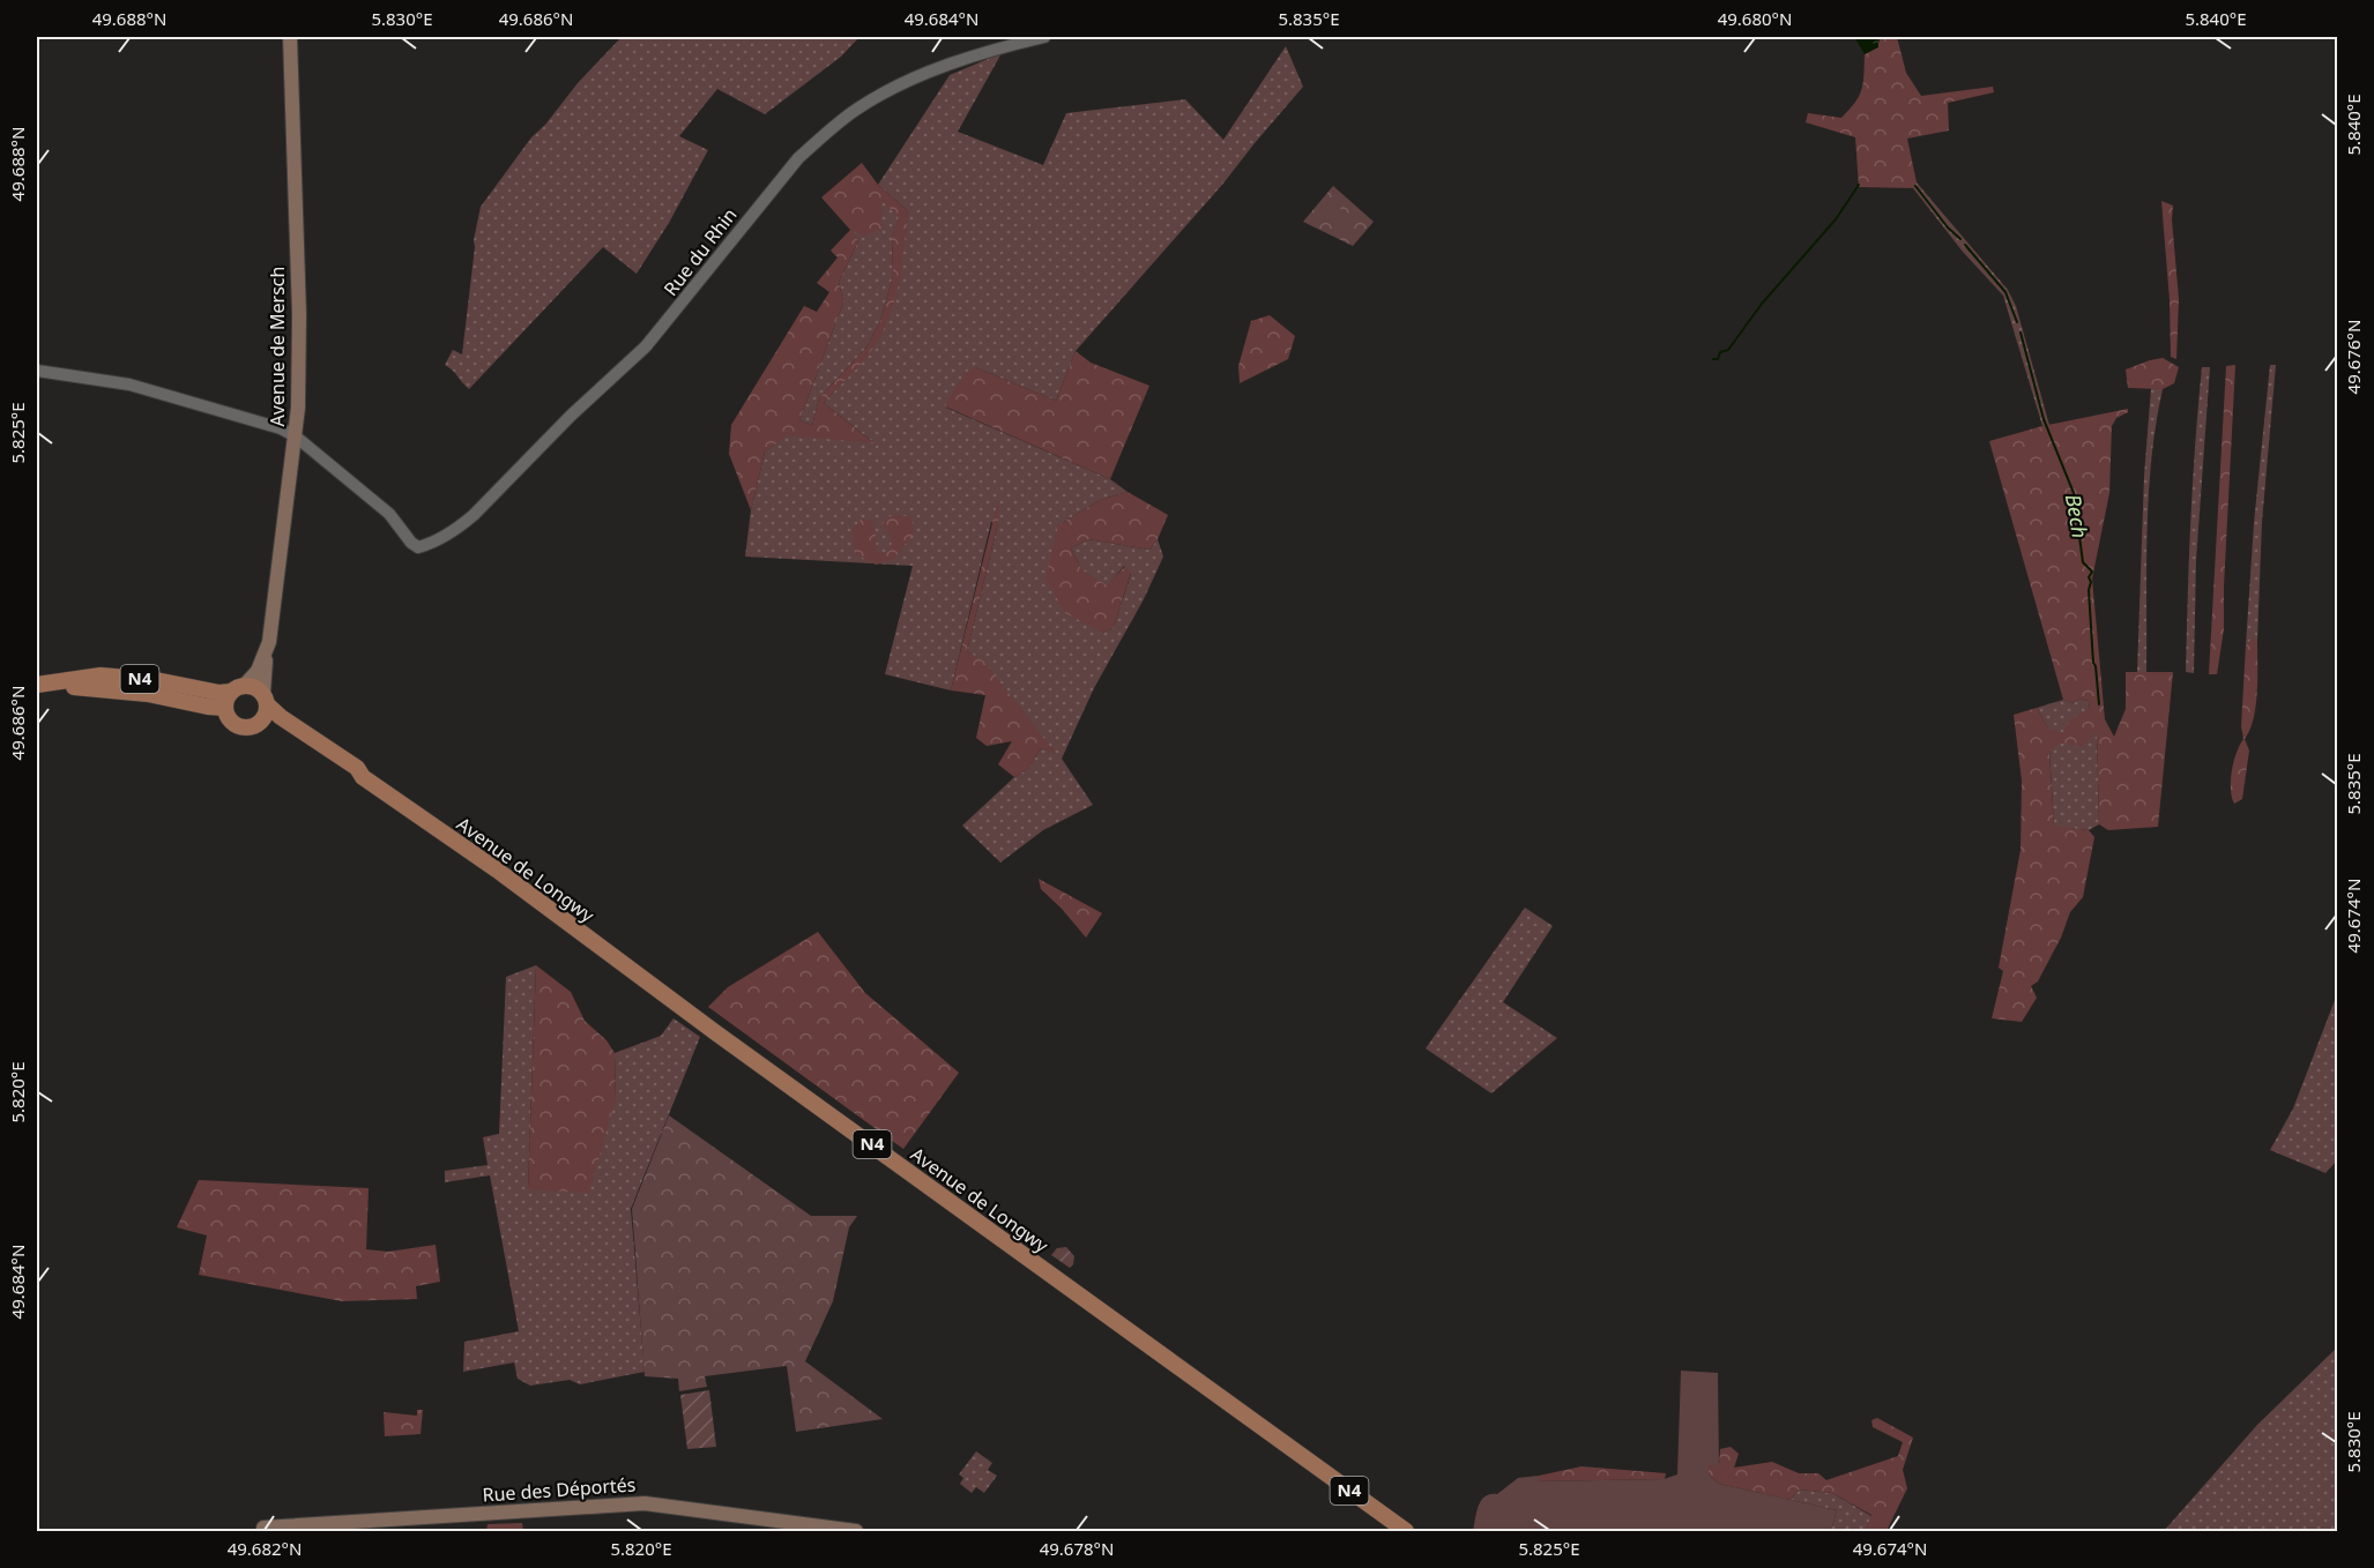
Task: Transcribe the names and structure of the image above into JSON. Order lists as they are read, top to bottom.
{
  "streets": {
    "main road": [
      "Avenue de Mersch",
      "N4",
      "Avenue de Longwy",
      "Rue des Déportés"
    ],
    "street": ["Rue du Rhin"]
  },
  "crossings": [
    ["Rue du Rhin", "Avenue de Mersch"],
    ["Avenue de Mersch", "N4"],
    ["Avenue de Mersch", "Avenue de Longwy"],
    ["N4", "Avenue de Longwy"]
  ],
  "water": ["Bech"],
  "coordinates": [
    "49.688°N",
    "5.830°E",
    "49.686°N",
    "49.684°N",
    "5.835°E",
    "49.680°N",
    "5.840°E",
    "49.676°N",
    "5.825°E",
    "49.674°N",
    "5.820°E",
    "49.682°N",
    "49.678°N"
  ]
}
